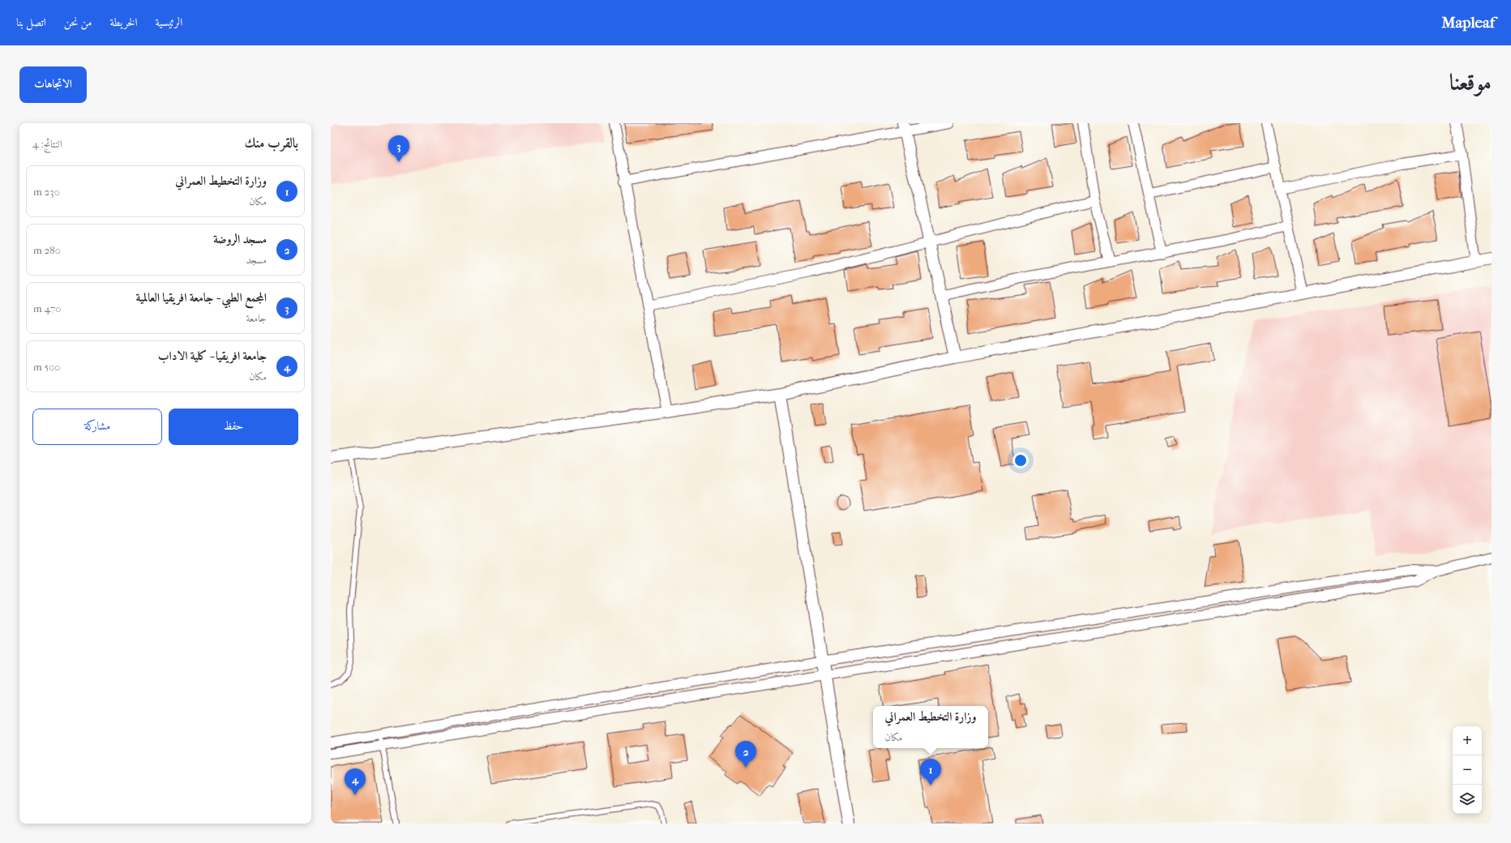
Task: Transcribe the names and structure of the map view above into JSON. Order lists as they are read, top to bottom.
{
  "page": {
    "header": "Mapleaf",
    "nav": [
      "الرئيسية",
      "الخريطة",
      "من نحن",
      "اتصل بنا"
    ],
    "title": "موقعنا",
    "buttons": [
      "الاتجاهات",
      ["حفظ", "مشاركة"]
    ],
    "heading": ["بالقرب منك", "النتائج: 4"],
    "pins": [
      "3",
      "2",
      "1",
      "4"
    ],
    "list": [
      {
        "mark": "1",
        "name": "وزارة التخطيط العمراني",
        "note": "مكان",
        "value": "230 m"
      },
      {
        "mark": "2",
        "name": "مسجد الروضة",
        "note": "مسجد",
        "value": "280 m"
      },
      {
        "mark": "3",
        "name": "المجمع الطبي - جامعة افريقيا العالمية",
        "note": "جامعة",
        "value": "470 m"
      },
      {
        "mark": "4",
        "name": "جامعة افريقيا - كلية الاداب",
        "note": "مكان",
        "value": "500 m"
      }
    ],
    "popup": ["وزارة التخطيط العمراني", "مكان"],
    "map_buttons": ["+", "−"]
  }
}
